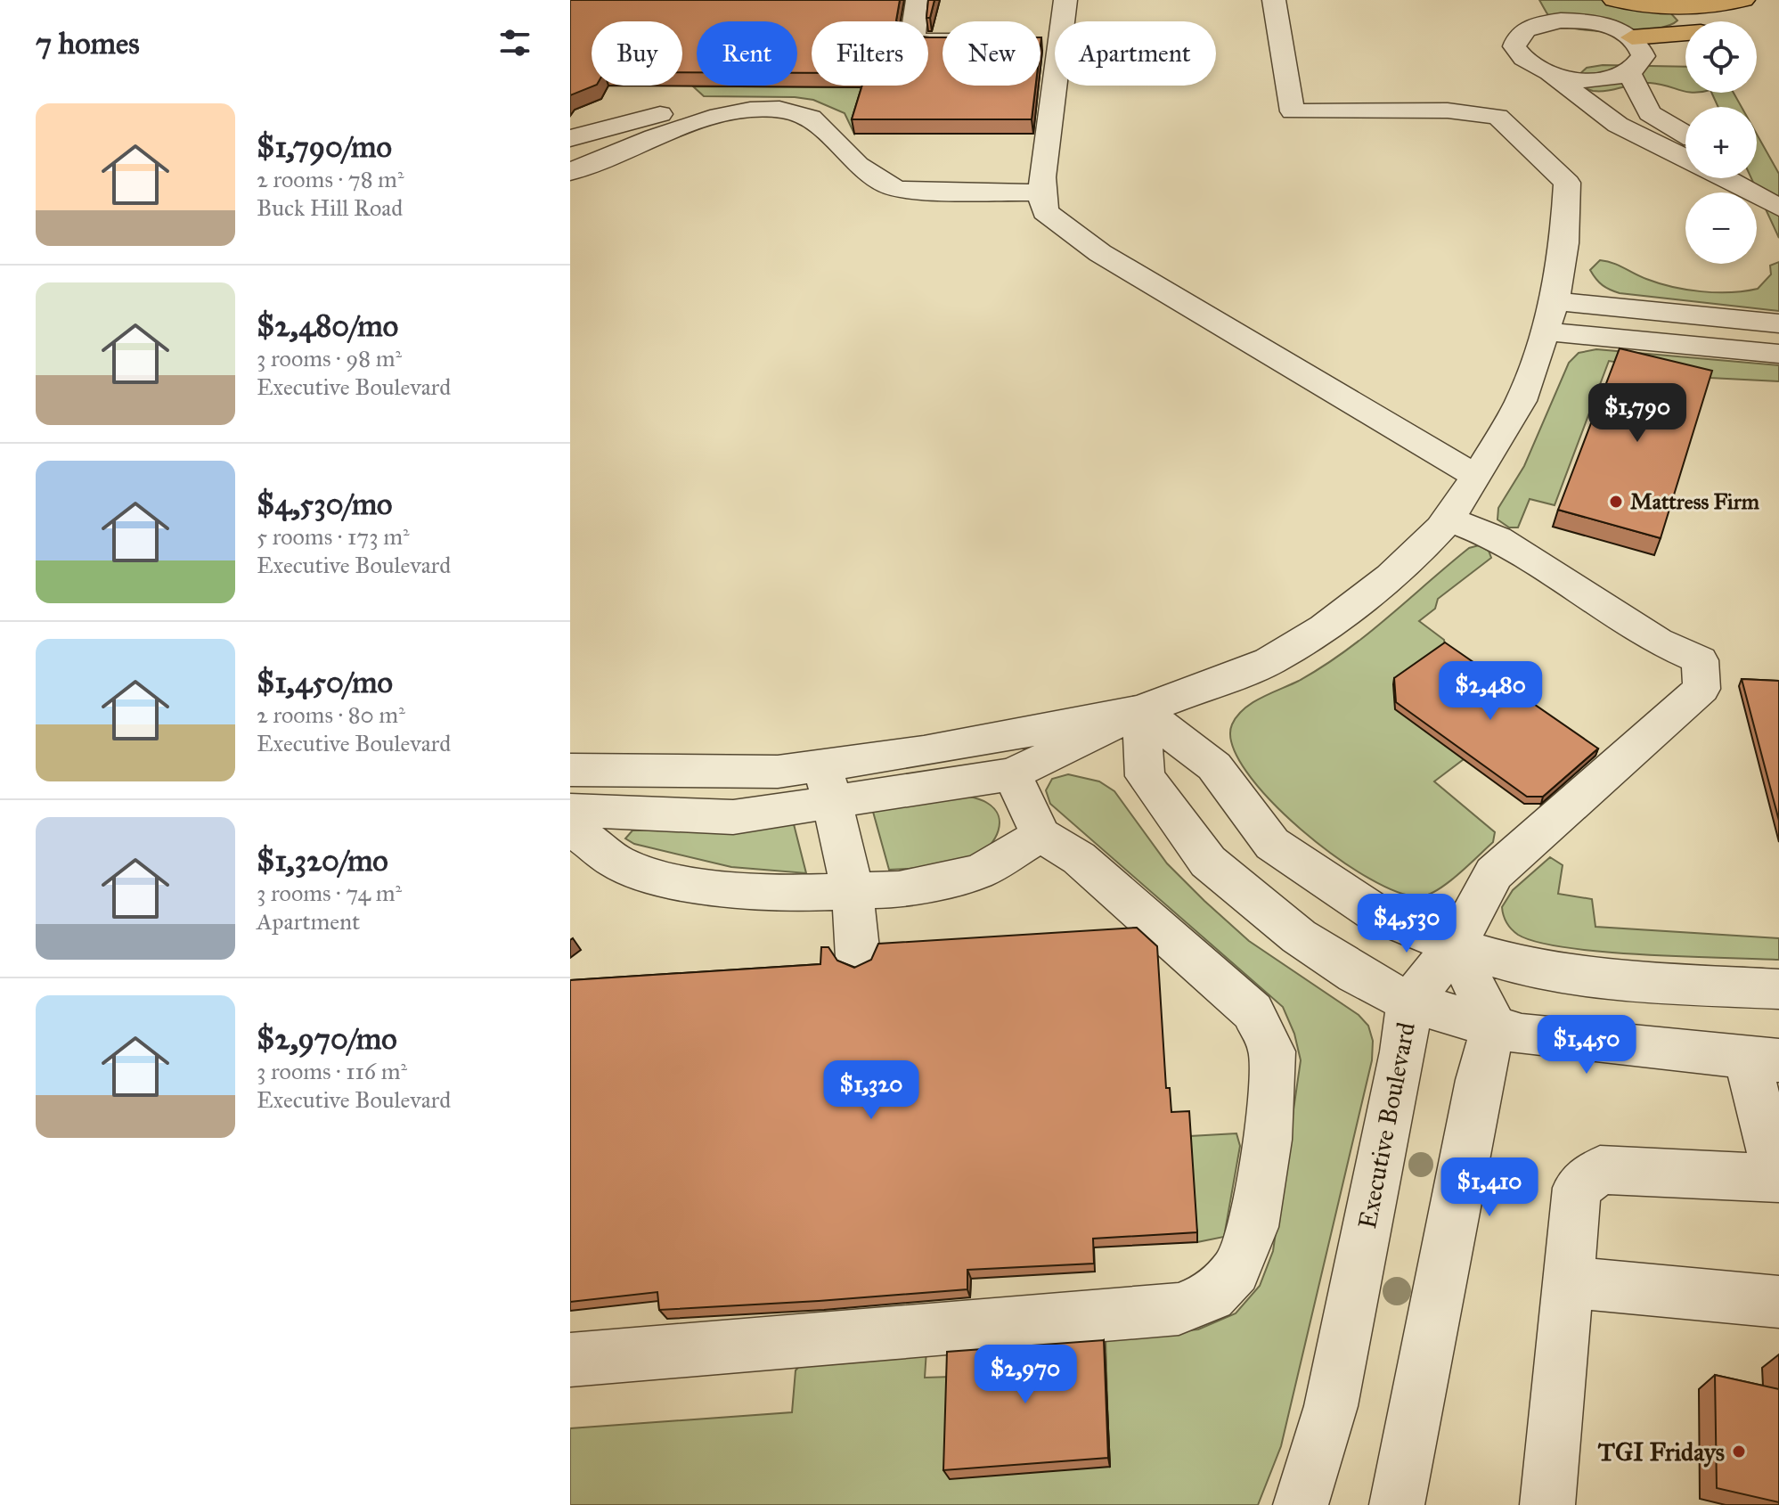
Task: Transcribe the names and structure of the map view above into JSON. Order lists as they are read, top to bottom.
{
  "streets": {
    "street": ["Executive Boulevard"]
  },
  "places": ["Mattress Firm", "TGI Fridays"],
  "page": {
    "heading": "7 homes",
    "map_buttons": ["+", "−"],
    "chip": [
      "Buy",
      "Rent",
      "Filters",
      "New",
      "Apartment"
    ],
    "list": [
      {
        "name": "$1,790/mo",
        "note": "2 rooms · 78 m² · Buck Hill Road"
      },
      {
        "name": "$2,480/mo",
        "note": "3 rooms · 98 m² · Executive Boulevard"
      },
      {
        "name": "$4,530/mo",
        "note": "5 rooms · 173 m² · Executive Boulevard"
      },
      {
        "name": "$1,450/mo",
        "note": "2 rooms · 80 m² · Executive Boulevard"
      },
      {
        "name": "$1,320/mo",
        "note": "3 rooms · 74 m² · Apartment"
      },
      {
        "name": "$2,970/mo",
        "note": "3 rooms · 116 m² · Executive Boulevard"
      }
    ],
    "price": [
      "$1,790",
      "$2,480",
      "$4,530",
      "$1,450",
      "$1,320",
      "$1,410",
      "$2,970"
    ]
  }
}
